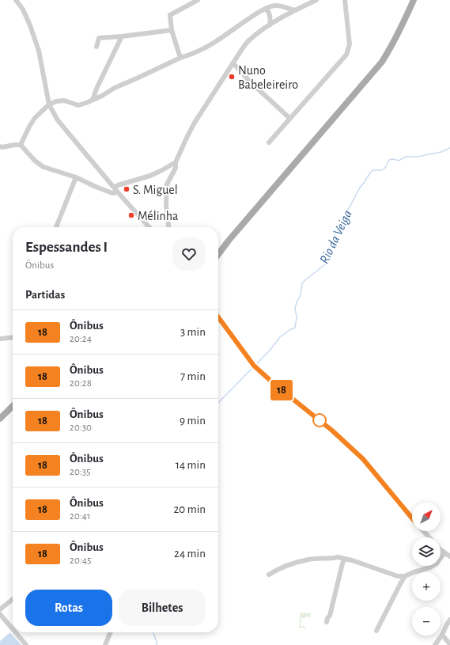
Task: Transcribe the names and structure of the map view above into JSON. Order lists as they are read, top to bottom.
{
  "water": ["Rio da Veiga"],
  "places": ["Nuno Babeleireiro", "S. Miguel", "Mélinha"],
  "lines": ["bus line 18"],
  "north": "top right",
  "page": {
    "on_map": "18",
    "heading": [
      ["Espessandes I", "Ônibus"],
      "Partidas"
    ],
    "list": [
      {
        "mark": "18",
        "name": "Ônibus",
        "note": "20:24",
        "value": "3 min"
      },
      {
        "mark": "18",
        "name": "Ônibus",
        "note": "20:28",
        "value": "7 min"
      },
      {
        "mark": "18",
        "name": "Ônibus",
        "note": "20:30",
        "value": "9 min"
      },
      {
        "mark": "18",
        "name": "Ônibus",
        "note": "20:35",
        "value": "14 min"
      },
      {
        "mark": "18",
        "name": "Ônibus",
        "note": "20:41",
        "value": "20 min"
      },
      {
        "mark": "18",
        "name": "Ônibus",
        "note": "20:45",
        "value": "24 min"
      }
    ],
    "map_buttons": ["+", "−"],
    "buttons": ["Rotas", "Bilhetes"]
  }
}
